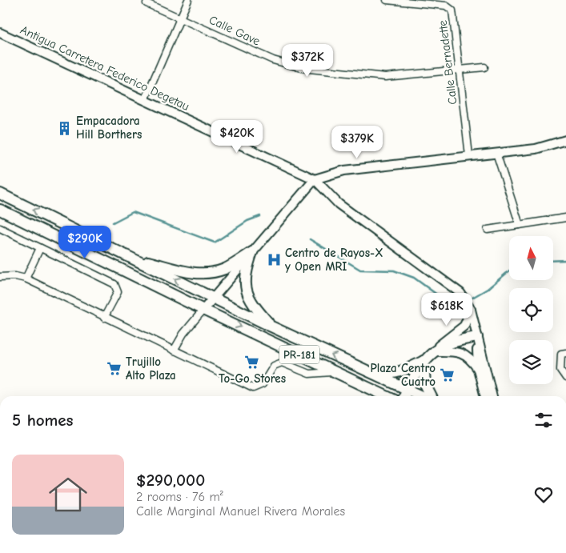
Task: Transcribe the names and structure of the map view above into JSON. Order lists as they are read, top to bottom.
{
  "streets": {
    "main road": ["PR-181"],
    "street": ["Calle Gave", "Calle Bernadette", "Antigua Carretera Federico Degetau"]
  },
  "crossings": [
    ["Calle Gave", "Calle Bernadette"]
  ],
  "places": {
    "building": ["Empacadora Hill Borthers"],
    "hospital": ["Centro de Rayos-X y Open MRI"],
    "supermarket": ["To-Go Stores", "Trujillo Alto Plaza", "Plaza Centro Cuatro"]
  },
  "north": "top",
  "page": {
    "price": [
      "$372K",
      "$420K",
      "$379K",
      "$290K",
      "$618K"
    ],
    "heading": "5 homes",
    "list": [
      {
        "name": "$290,000",
        "note": "2 rooms · 76 m² · Calle Marginal Manuel Rivera Morales"
      }
    ]
  }
}
